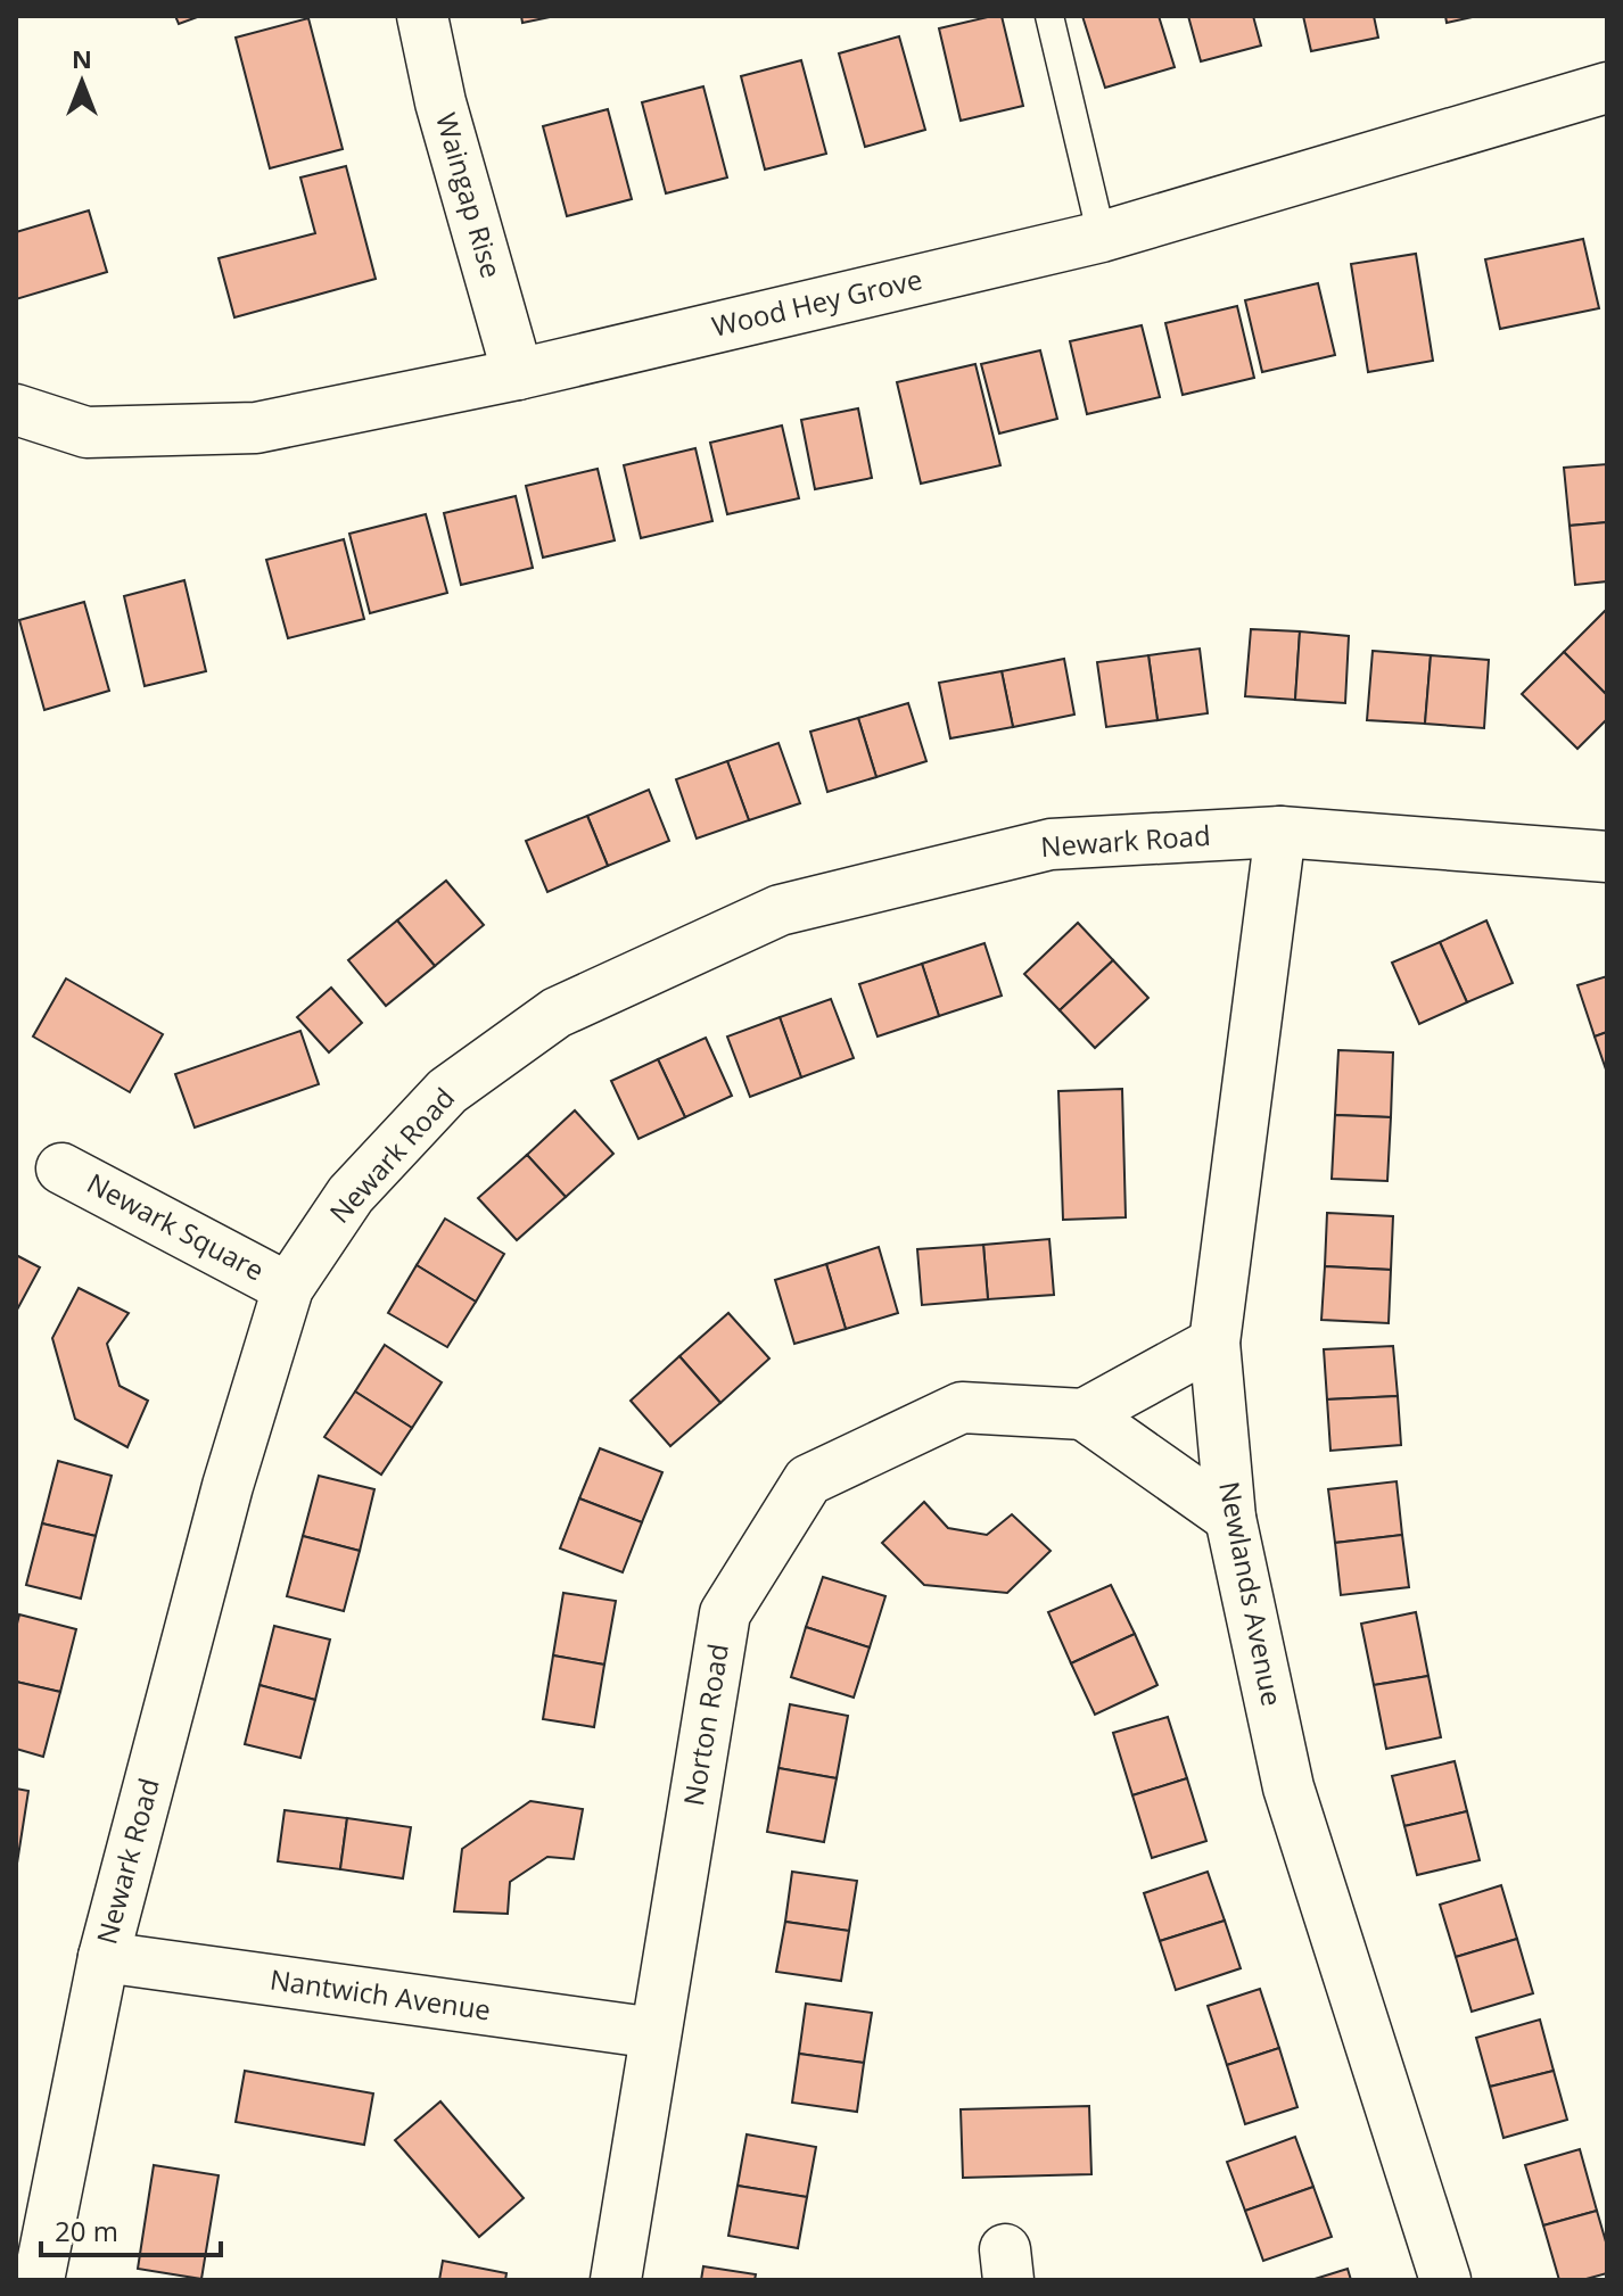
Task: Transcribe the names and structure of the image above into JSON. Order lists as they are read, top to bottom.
{
  "streets": {
    "street": [
      "Waingap Rise",
      "Wood Hey Grove",
      "Newark Road",
      "Newark Square",
      "Newlands Avenue",
      "Norton Road",
      "Nantwich Avenue"
    ]
  },
  "crossings": [
    ["Waingap Rise", "Wood Hey Grove"],
    ["Newark Road", "Newark Square"],
    ["Newark Road", "Newlands Avenue"],
    ["Newark Road", "Nantwich Avenue"],
    ["Norton Road", "Nantwich Avenue"]
  ],
  "scale_bar": "20 m",
  "north": "top"
}
